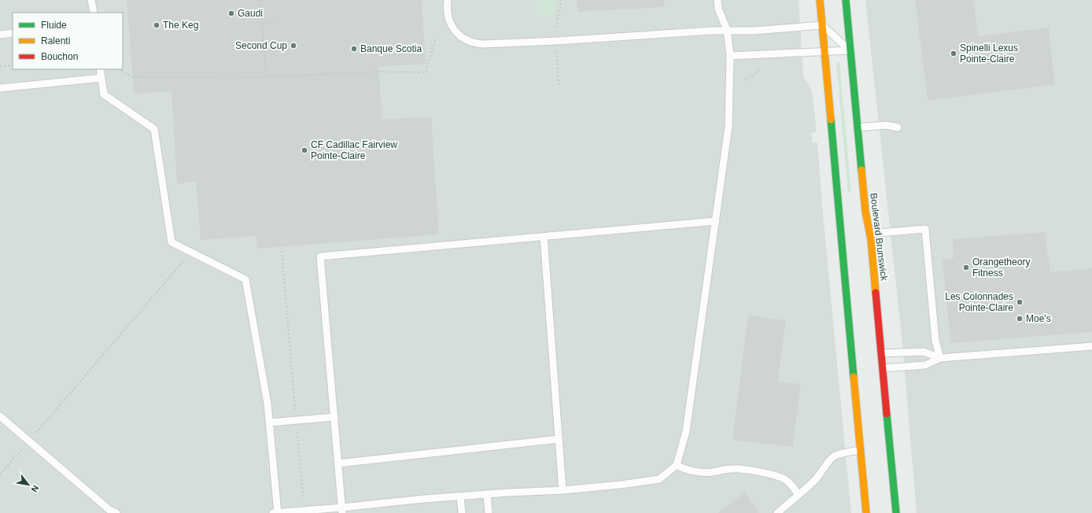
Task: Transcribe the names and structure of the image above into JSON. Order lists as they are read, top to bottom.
{
  "streets": {
    "street": ["Boulevard Brunswick"]
  },
  "places": [
    "Gaudi",
    "The Keg",
    "Second Cup",
    "Banque Scotia",
    "Spinelli Lexus Pointe-Claire",
    "CF Cadillac Fairview Pointe-Claire",
    "Orangetheory Fitness",
    "Les Colonnades Pointe-Claire",
    "Moe's"
  ],
  "legend": ["Fluide", "Ralenti", "Bouchon"],
  "north": "bottom right"
}
